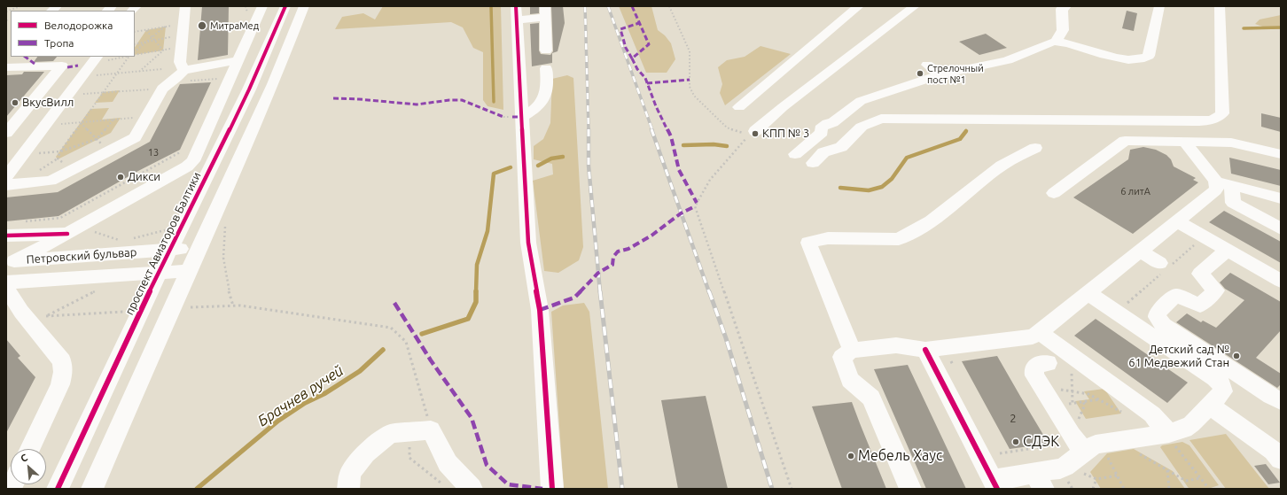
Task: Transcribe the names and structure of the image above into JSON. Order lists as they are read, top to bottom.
{
  "streets": {
    "street": ["проспект Авиаторов Балтики", "Петровский бульвар"]
  },
  "crossings": [
    ["проспект Авиаторов Балтики", "Петровский бульвар"]
  ],
  "water": ["Брачнев ручей"],
  "places": [
    "МитраМед",
    "Стрелочный пост №1",
    "ВкусВилл",
    "КПП № 3",
    "Дикси",
    "Детский сад № 61 Медвежий Стан",
    "СДЭК",
    "Мебель Хаус"
  ],
  "house_numbers": ["13", "6 литА", "2"],
  "legend": ["Велодорожка", "Тропа"],
  "north": "top left"
}
